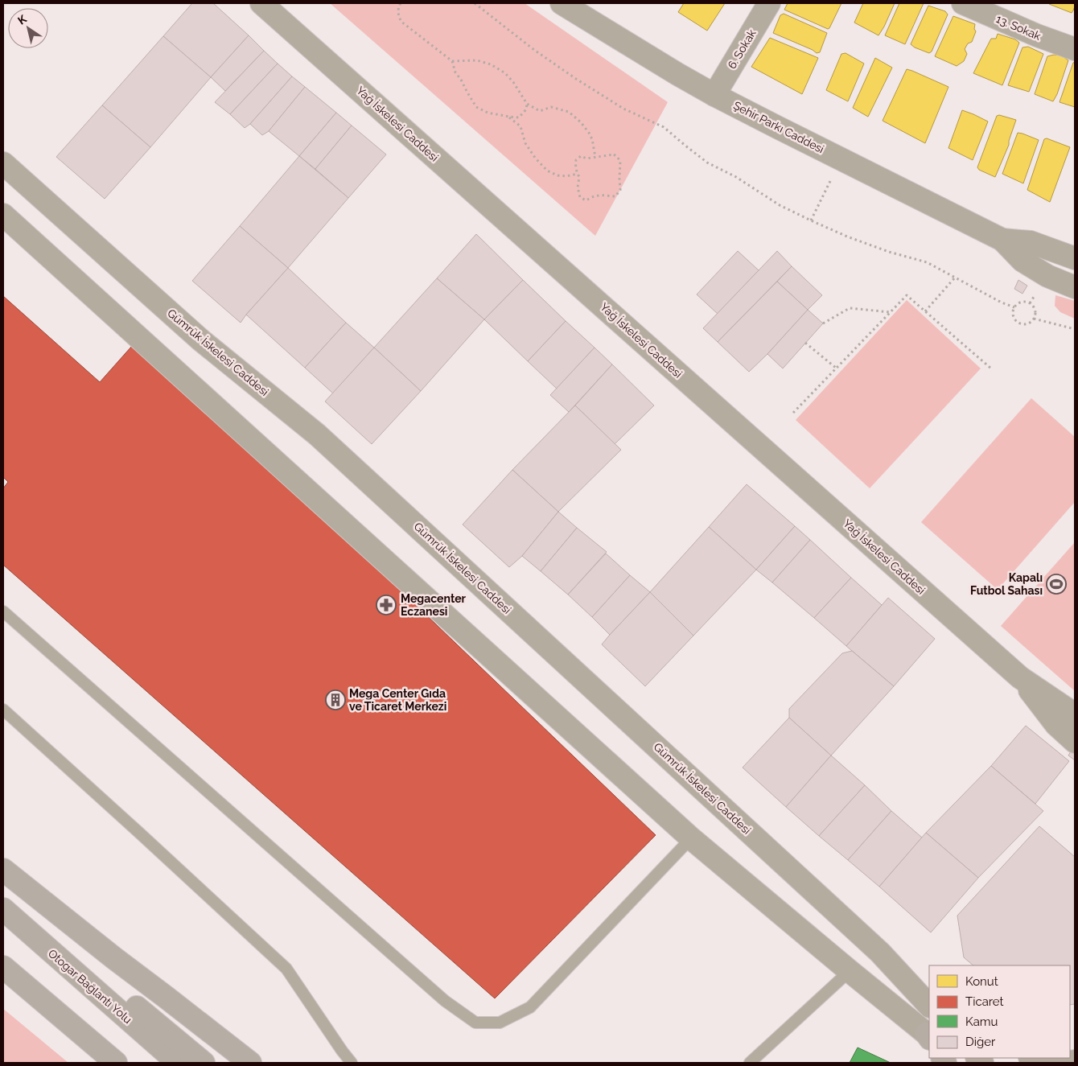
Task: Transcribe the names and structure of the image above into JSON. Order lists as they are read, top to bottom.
{
  "streets": {
    "highway": ["Otogar Bağlantı Yolu"],
    "street": [
      "13. Sokak",
      "6. Sokak",
      "Yağ İskelesi Caddesi",
      "Şehir Parkı Caddesi",
      "Gümrük İskelesi Caddesi"
    ]
  },
  "crossings": [
    ["6. Sokak", "Şehir Parkı Caddesi"]
  ],
  "places": {
    "sports": ["Kapalı Futbol Sahası"],
    "pharmacy": ["Megacenter Eczanesi"],
    "building": ["Mega Center Gıda ve Ticaret Merkezi"]
  },
  "legend": [
    "Konut",
    "Ticaret",
    "Kamu",
    "Diğer"
  ],
  "north": "top left"
}
